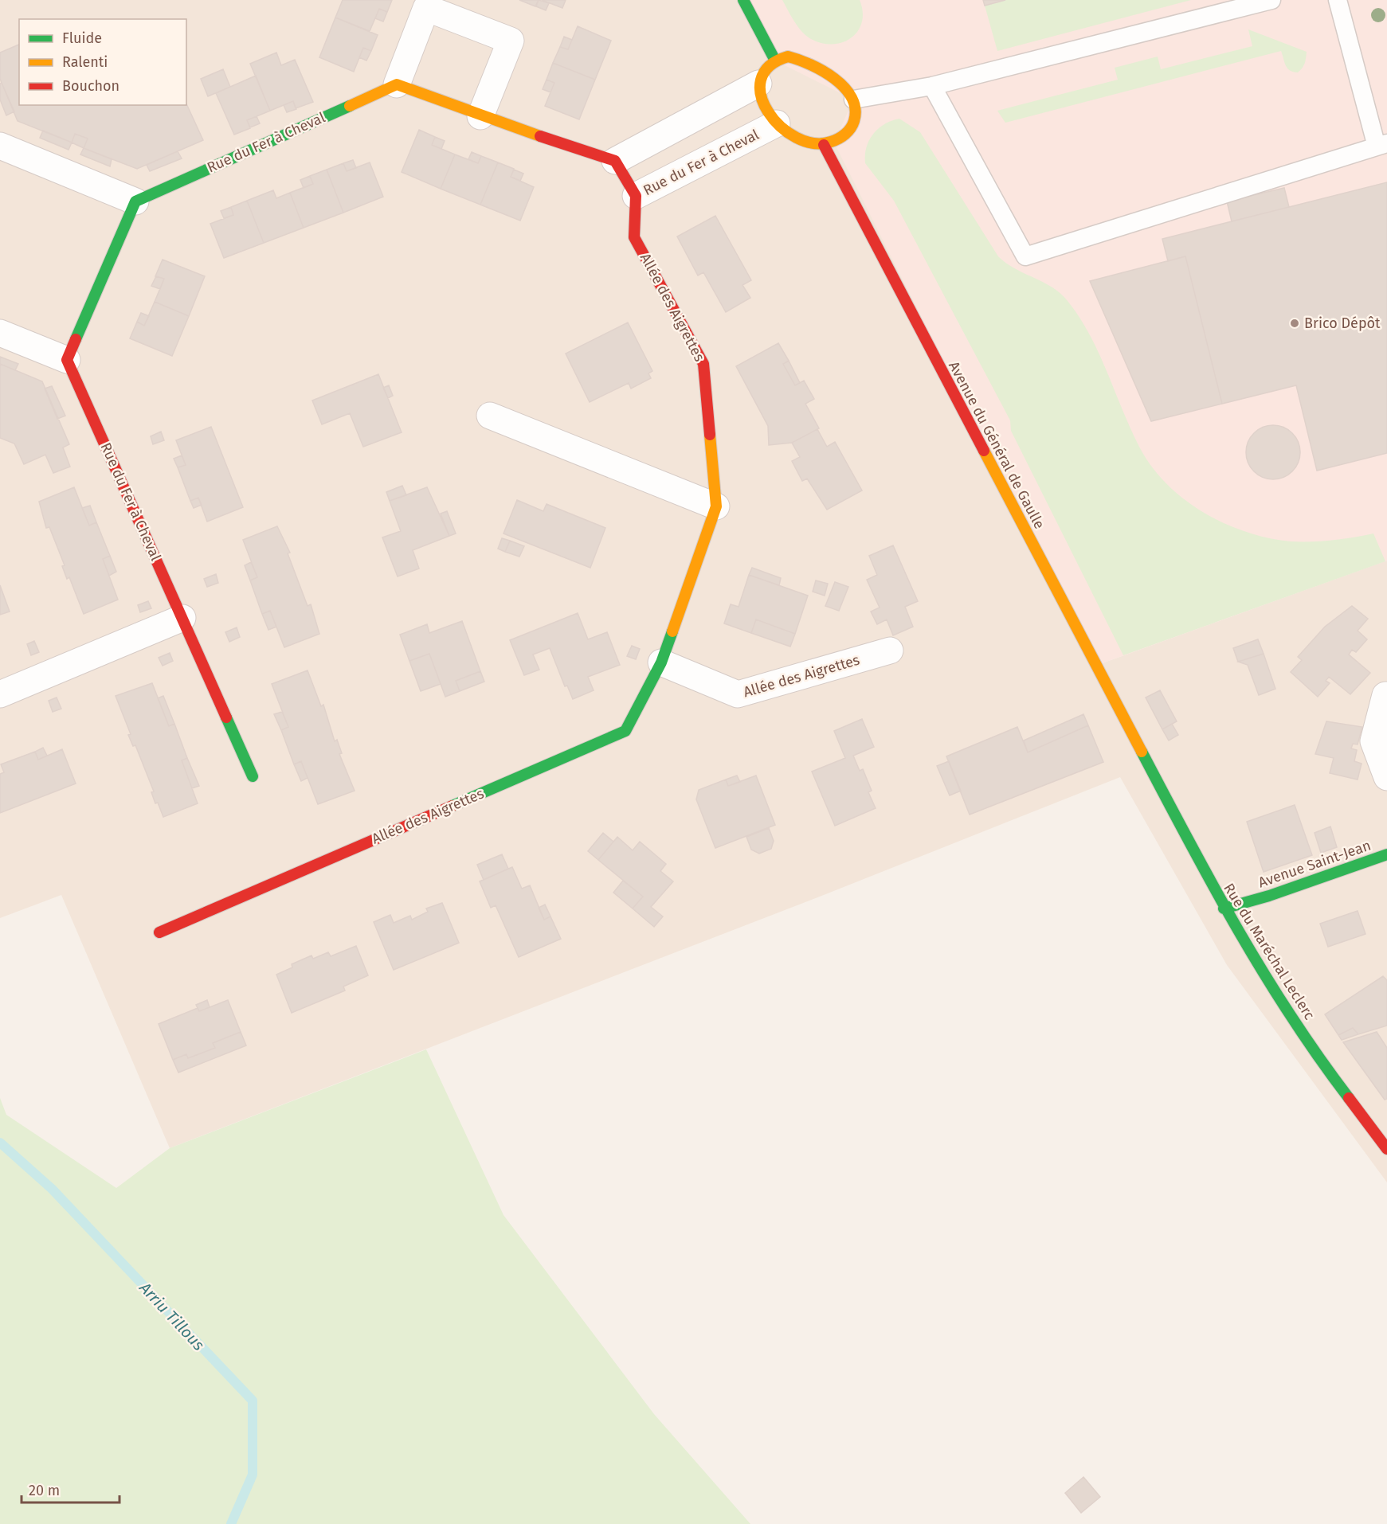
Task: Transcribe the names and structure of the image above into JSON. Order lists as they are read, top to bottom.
{
  "streets": {
    "street": [
      "Rue du Fer à Cheval",
      "Allée des Aigrettes",
      "Avenue du Général de Gaulle",
      "Avenue Saint-Jean",
      "Rue du Maréchal Leclerc"
    ]
  },
  "crossings": [
    ["Rue du Fer à Cheval", "Allée des Aigrettes"],
    ["Rue du Fer à Cheval", "Avenue du Général de Gaulle"],
    ["Avenue du Général de Gaulle", "Rue du Maréchal Leclerc"],
    ["Avenue Saint-Jean", "Rue du Maréchal Leclerc"]
  ],
  "water": ["Arriu Tillous"],
  "places": ["Brico Dépôt"],
  "legend": ["Fluide", "Ralenti", "Bouchon"],
  "scale_bar": "20 m"
}
